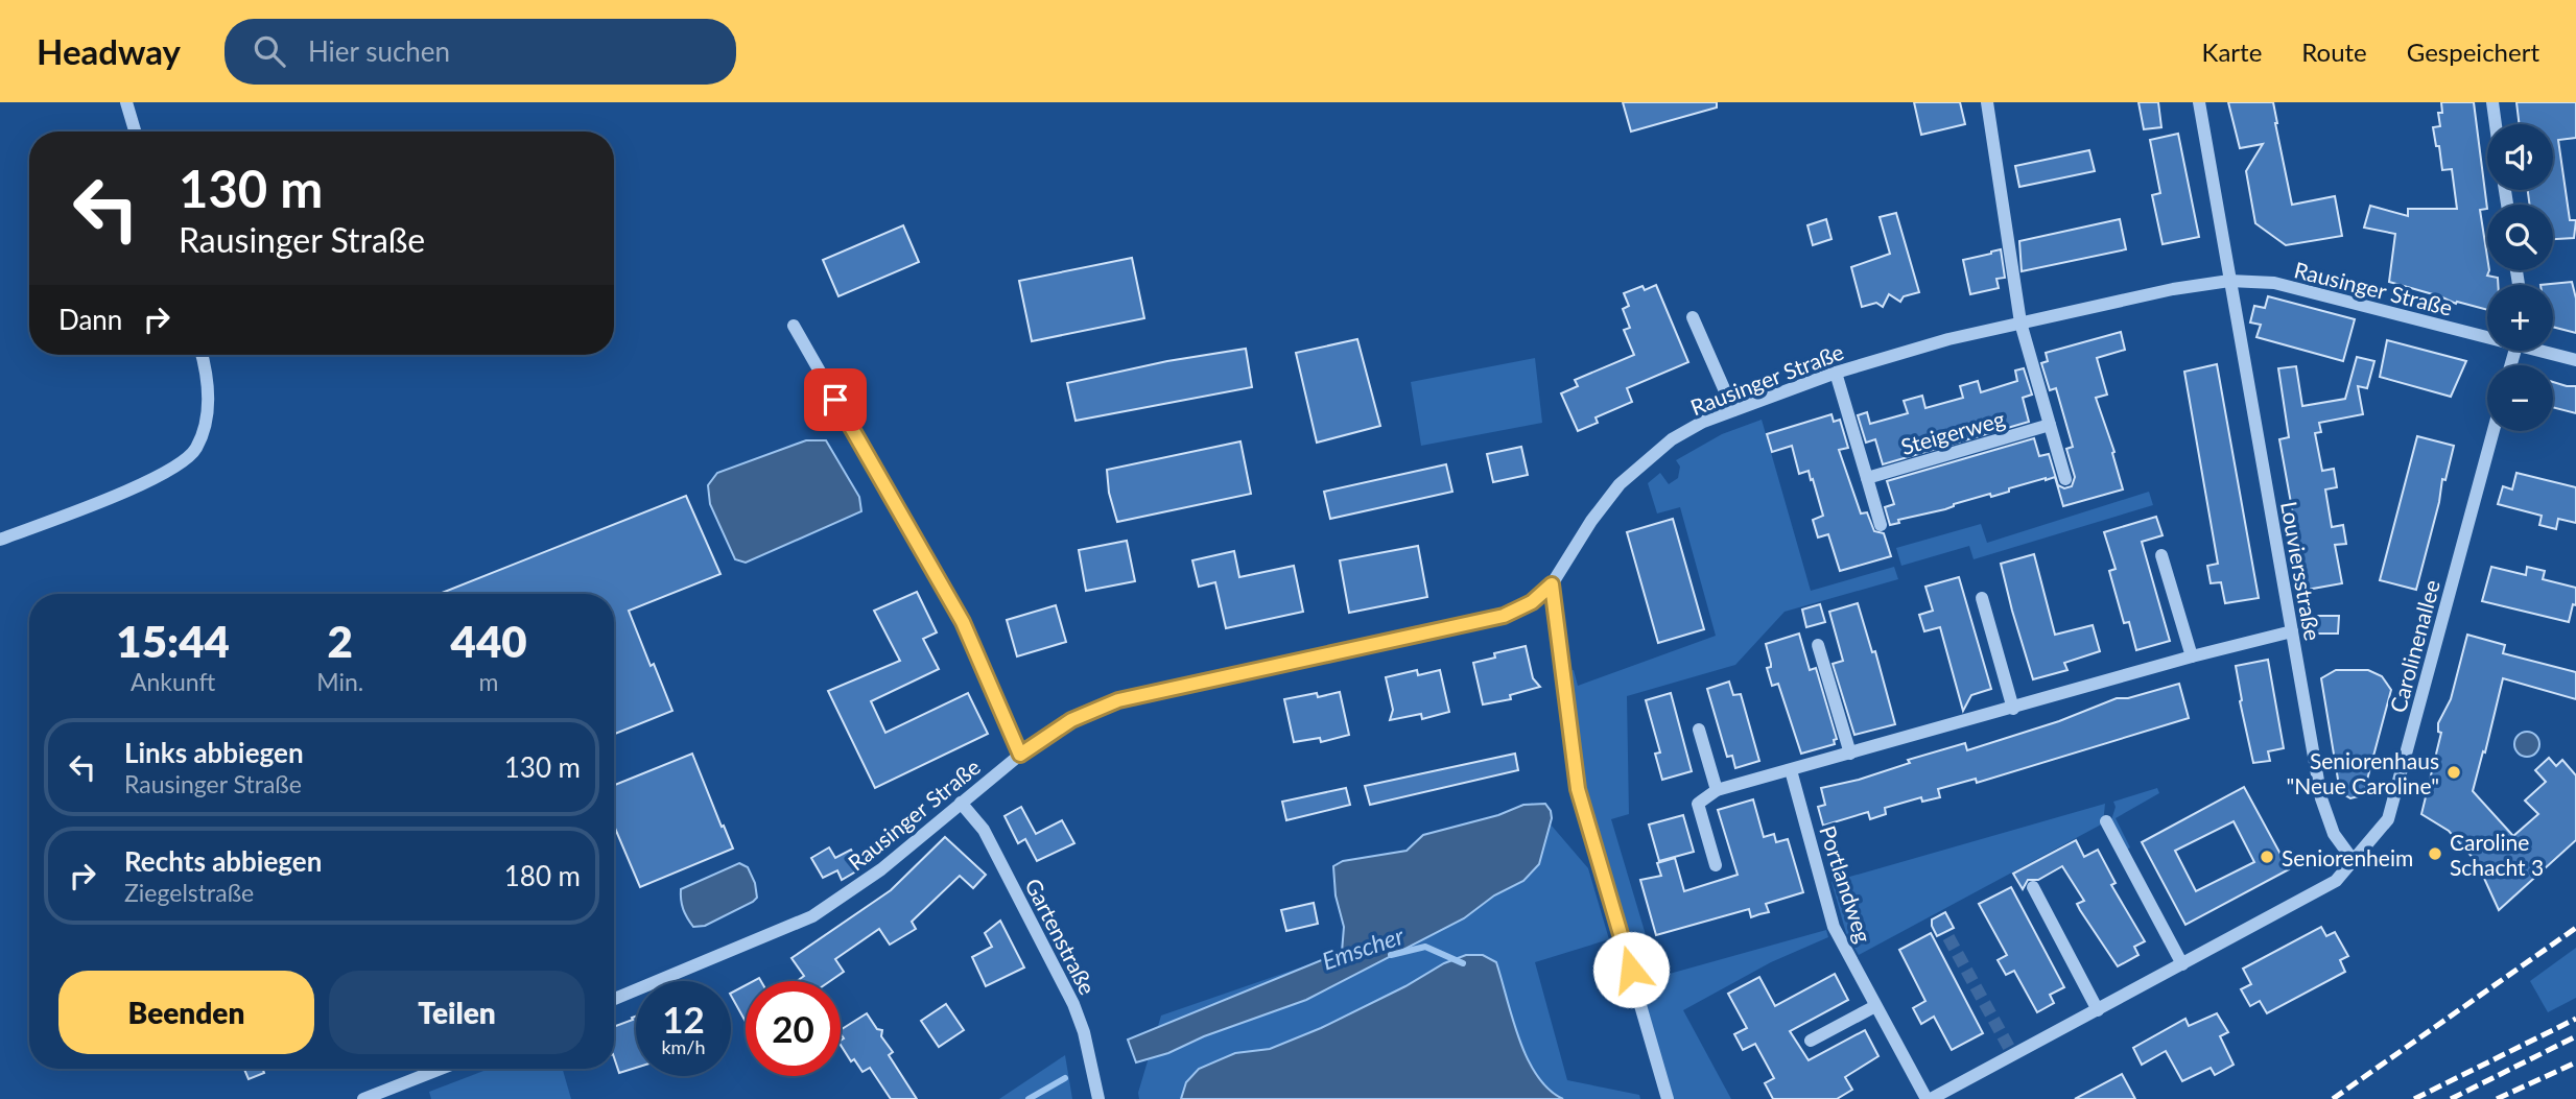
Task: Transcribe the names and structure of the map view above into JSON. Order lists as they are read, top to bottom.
{
  "streets": {
    "street": [
      "Rausinger Straße",
      "Steigerweg",
      "Louviersstraße",
      "Carolinenallee",
      "Portlandweg",
      "Gartenstraße"
    ]
  },
  "crossings": [
    ["Rausinger Straße", "Louviersstraße"],
    ["Rausinger Straße", "Gartenstraße"],
    ["Louviersstraße", "Carolinenallee"],
    ["Carolinenallee", "Portlandweg"]
  ],
  "water": ["Emscher"],
  "places": ["Seniorenhaus \"Neue Caroline\"", "Caroline Schacht 3", "Seniorenheim"],
  "page": {
    "header": "Headway",
    "search": "Hier suchen",
    "nav": ["Karte", "Route", "Gespeichert"],
    "map_buttons": ["+", "−"],
    "turn": ["130 m", "Rausinger Straße"],
    "then": "Dann",
    "eta": [
      "15:44",
      "Ankunft",
      "2",
      "Min.",
      "440",
      "m"
    ],
    "list": [
      {
        "name": "Links abbiegen",
        "note": "Rausinger Straße",
        "value": "130 m"
      },
      {
        "name": "Rechts abbiegen",
        "note": "Ziegelstraße",
        "value": "180 m"
      }
    ],
    "buttons": ["Beenden", "Teilen"],
    "speed": "12 km/h",
    "limit": "20"
  }
}
